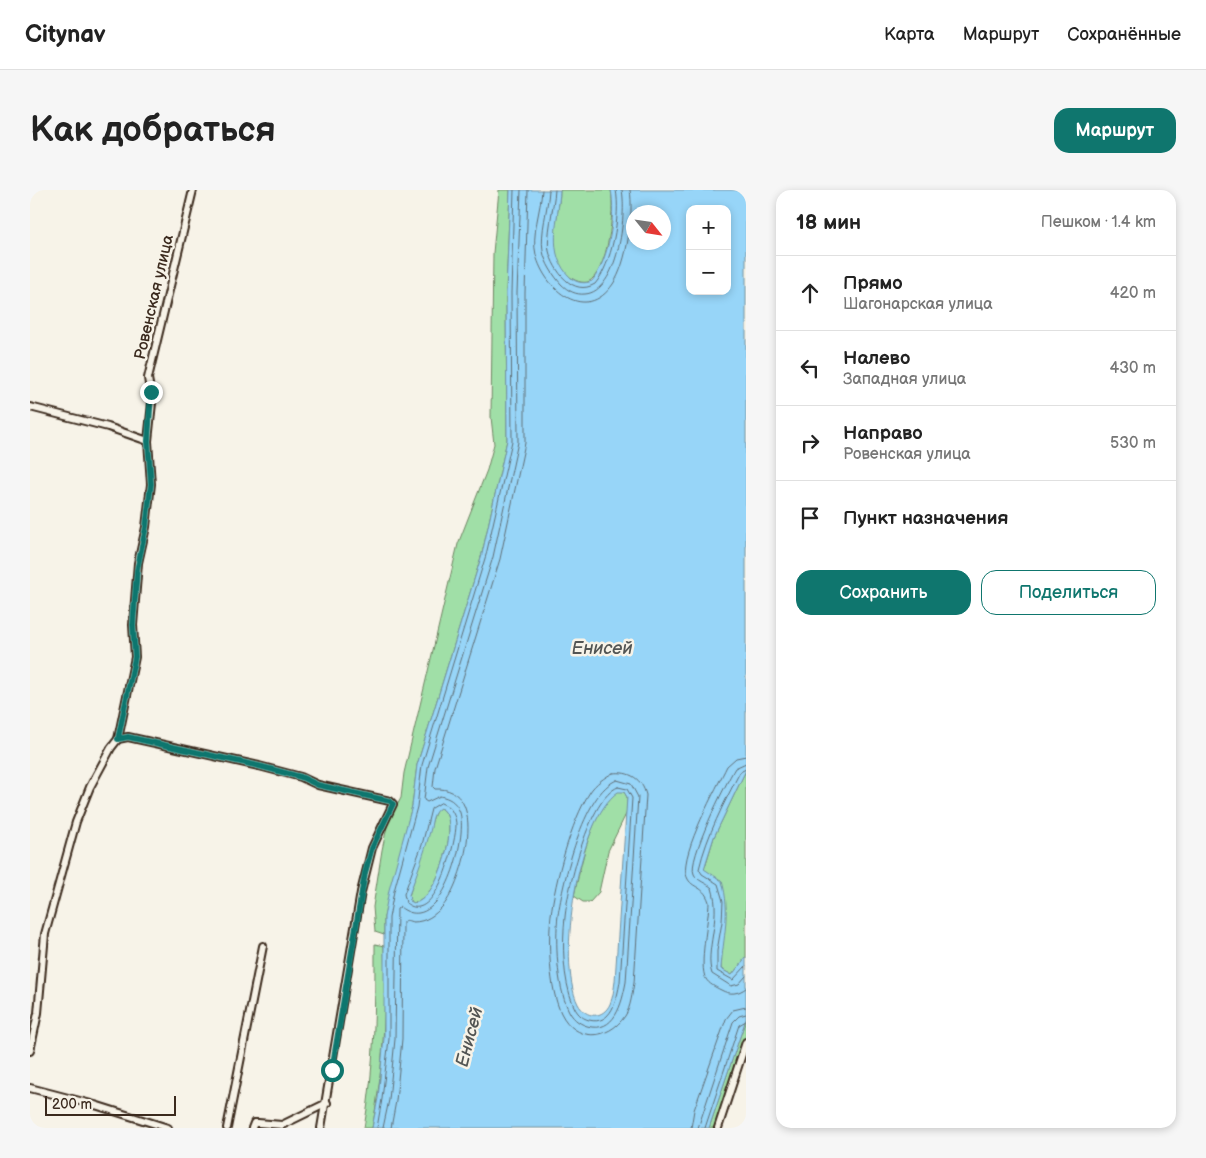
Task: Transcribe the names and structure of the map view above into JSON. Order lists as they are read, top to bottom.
{
  "streets": {
    "street": ["Ровенская улица"]
  },
  "water": ["Енисей"],
  "scale_bar": "200 m",
  "north": "bottom right",
  "page": {
    "header": "Citynav",
    "nav": ["Карта", "Маршрут", "Сохранённые"],
    "buttons": [
      "Маршрут",
      ["Сохранить", "Поделиться"]
    ],
    "title": "Как добраться",
    "heading": ["18 мин", "Пешком · 1.4 km"],
    "map_buttons": ["+", "−"],
    "list": [
      ["Прямо", "Шагонарская улица", "420 m"],
      ["Налево", "Западная улица", "430 m"],
      ["Направо", "Ровенская улица", "530 m"],
      "Пункт назначения"
    ],
    "scale": "200 m"
  }
}
